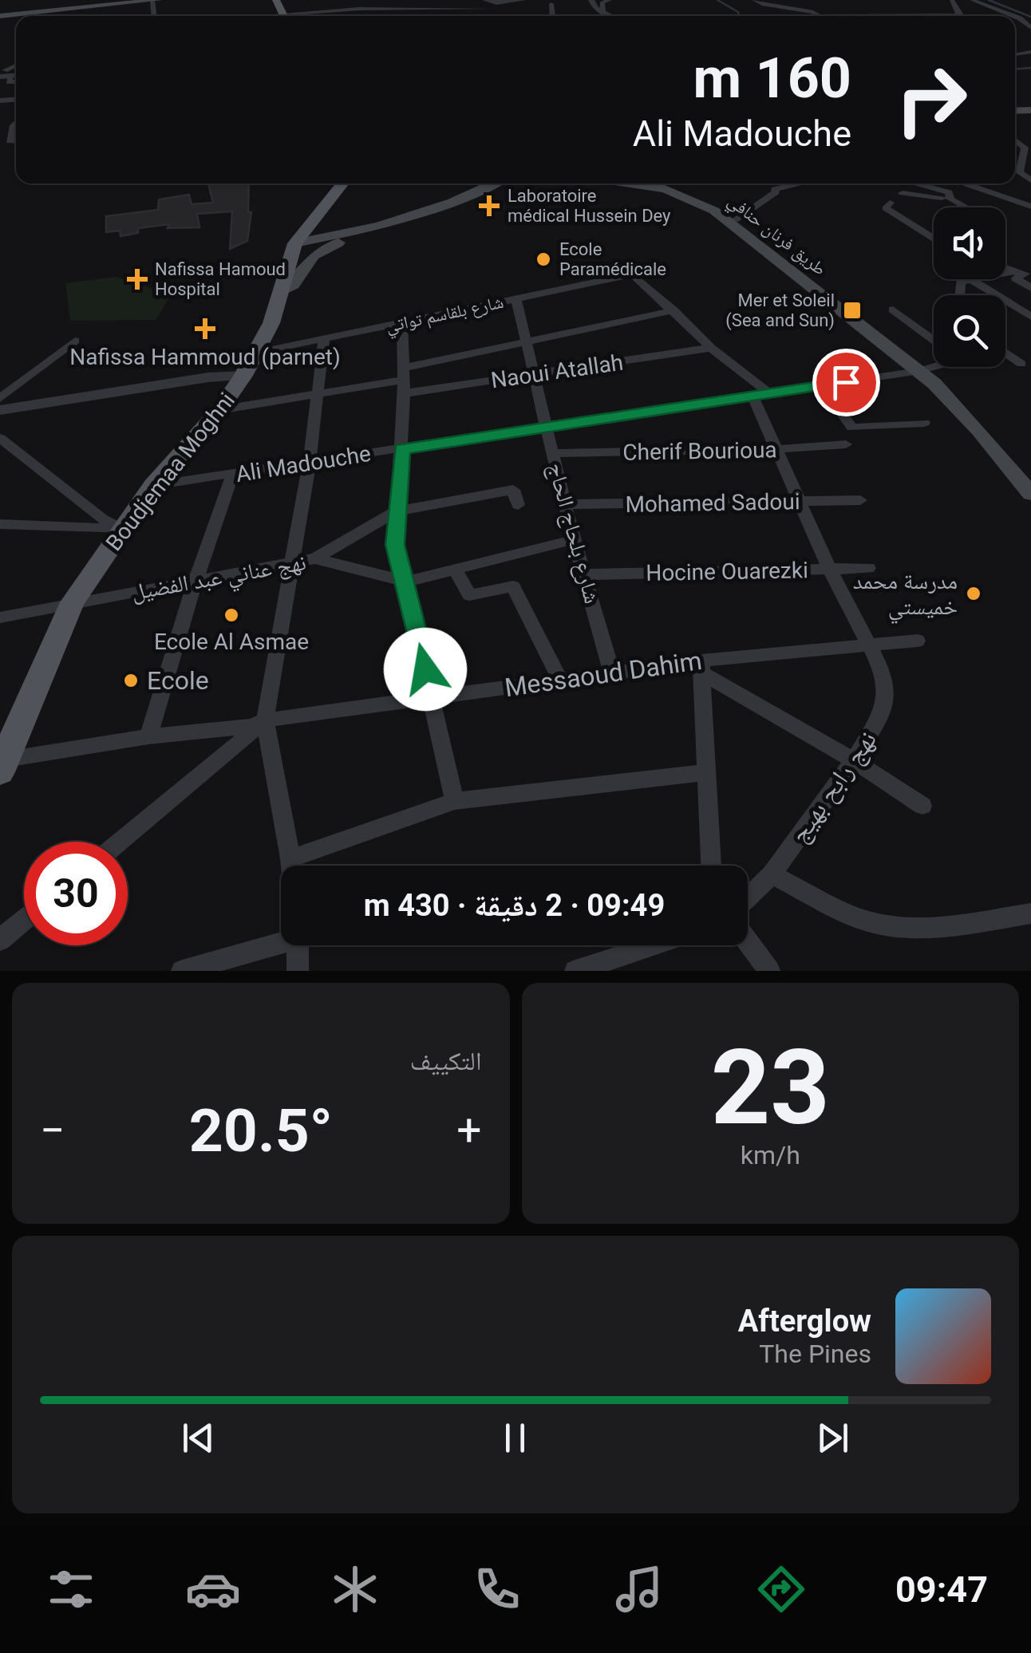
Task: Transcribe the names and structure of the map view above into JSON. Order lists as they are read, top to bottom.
{
  "streets": {
    "main road": ["طريق فرنان حنافي", "Boudjemaa Moghni"],
    "street": [
      "شارع بلقاسم تواتي",
      "Naoui Atallah",
      "Cherif Bourioua",
      "Ali Madouche",
      "Mohamed Sadoui",
      "شارع بلحاج الحاج",
      "Hocine Ouarezki",
      "نهج عناني عبد الفضيل",
      "Messaoud Dahim",
      "نهج رابح بهيج"
    ]
  },
  "crossings": [
    ["طريق فرنان حنافي", "Ali Madouche"],
    ["شارع بلقاسم تواتي", "Boudjemaa Moghni"],
    ["شارع بلقاسم تواتي", "شارع بلحاج الحاج"],
    ["Naoui Atallah", "شارع بلحاج الحاج"],
    ["Cherif Bourioua", "شارع بلحاج الحاج"],
    ["Cherif Bourioua", "نهج رابح بهيج"],
    ["Ali Madouche", "Boudjemaa Moghni"],
    ["Ali Madouche", "شارع بلحاج الحاج"],
    ["Ali Madouche", "نهج رابح بهيج"],
    ["Boudjemaa Moghni", "نهج عناني عبد الفضيل"],
    ["Boudjemaa Moghni", "Messaoud Dahim"],
    ["Mohamed Sadoui", "شارع بلحاج الحاج"],
    ["Mohamed Sadoui", "نهج رابح بهيج"],
    ["شارع بلحاج الحاج", "Hocine Ouarezki"],
    ["شارع بلحاج الحاج", "نهج عناني عبد الفضيل"],
    ["شارع بلحاج الحاج", "Messaoud Dahim"],
    ["Hocine Ouarezki", "نهج رابح بهيج"],
    ["Messaoud Dahim", "نهج رابح بهيج"]
  ],
  "places": {
    "health": ["Laboratoire médical Hussein Dey", "Nafissa Hamoud Hospital", "Nafissa Hammoud (parnet)"],
    "other": [
      "Ecole Paramédicale",
      "مدرسة محمد خميستي",
      "Ecole Al Asmae",
      "Ecole"
    ],
    "transit": ["Mer et Soleil (Sea and Sun)"]
  },
  "page": {
    "turn": ["160 m", "Ali Madouche"],
    "limit": "30",
    "trip": "09:49 · 2 دقيقة · 430 m",
    "tile": [
      ["23", "km/h"],
      "التكييف"
    ],
    "heat": ["−", "20.5°", "+"],
    "song": ["Afterglow", "The Pines"],
    "tabs": "09:47"
  }
}
